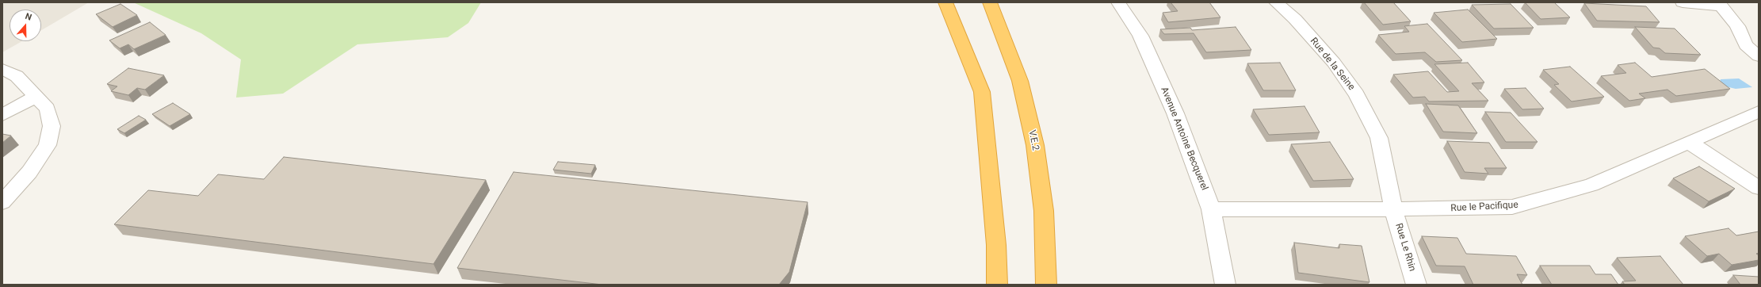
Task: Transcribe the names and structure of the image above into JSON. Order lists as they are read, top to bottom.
{
  "streets": {
    "highway": ["V.E.2"],
    "street": [
      "Rue de la Seine",
      "Avenue Antoine Becquerel",
      "Rue le Pacifique",
      "Rue Le Rhin"
    ]
  },
  "crossings": [
    ["Rue de la Seine", "Rue le Pacifique"],
    ["Rue de la Seine", "Rue Le Rhin"],
    ["Avenue Antoine Becquerel", "Rue le Pacifique"],
    ["Rue le Pacifique", "Rue Le Rhin"]
  ],
  "north": "top"
}
